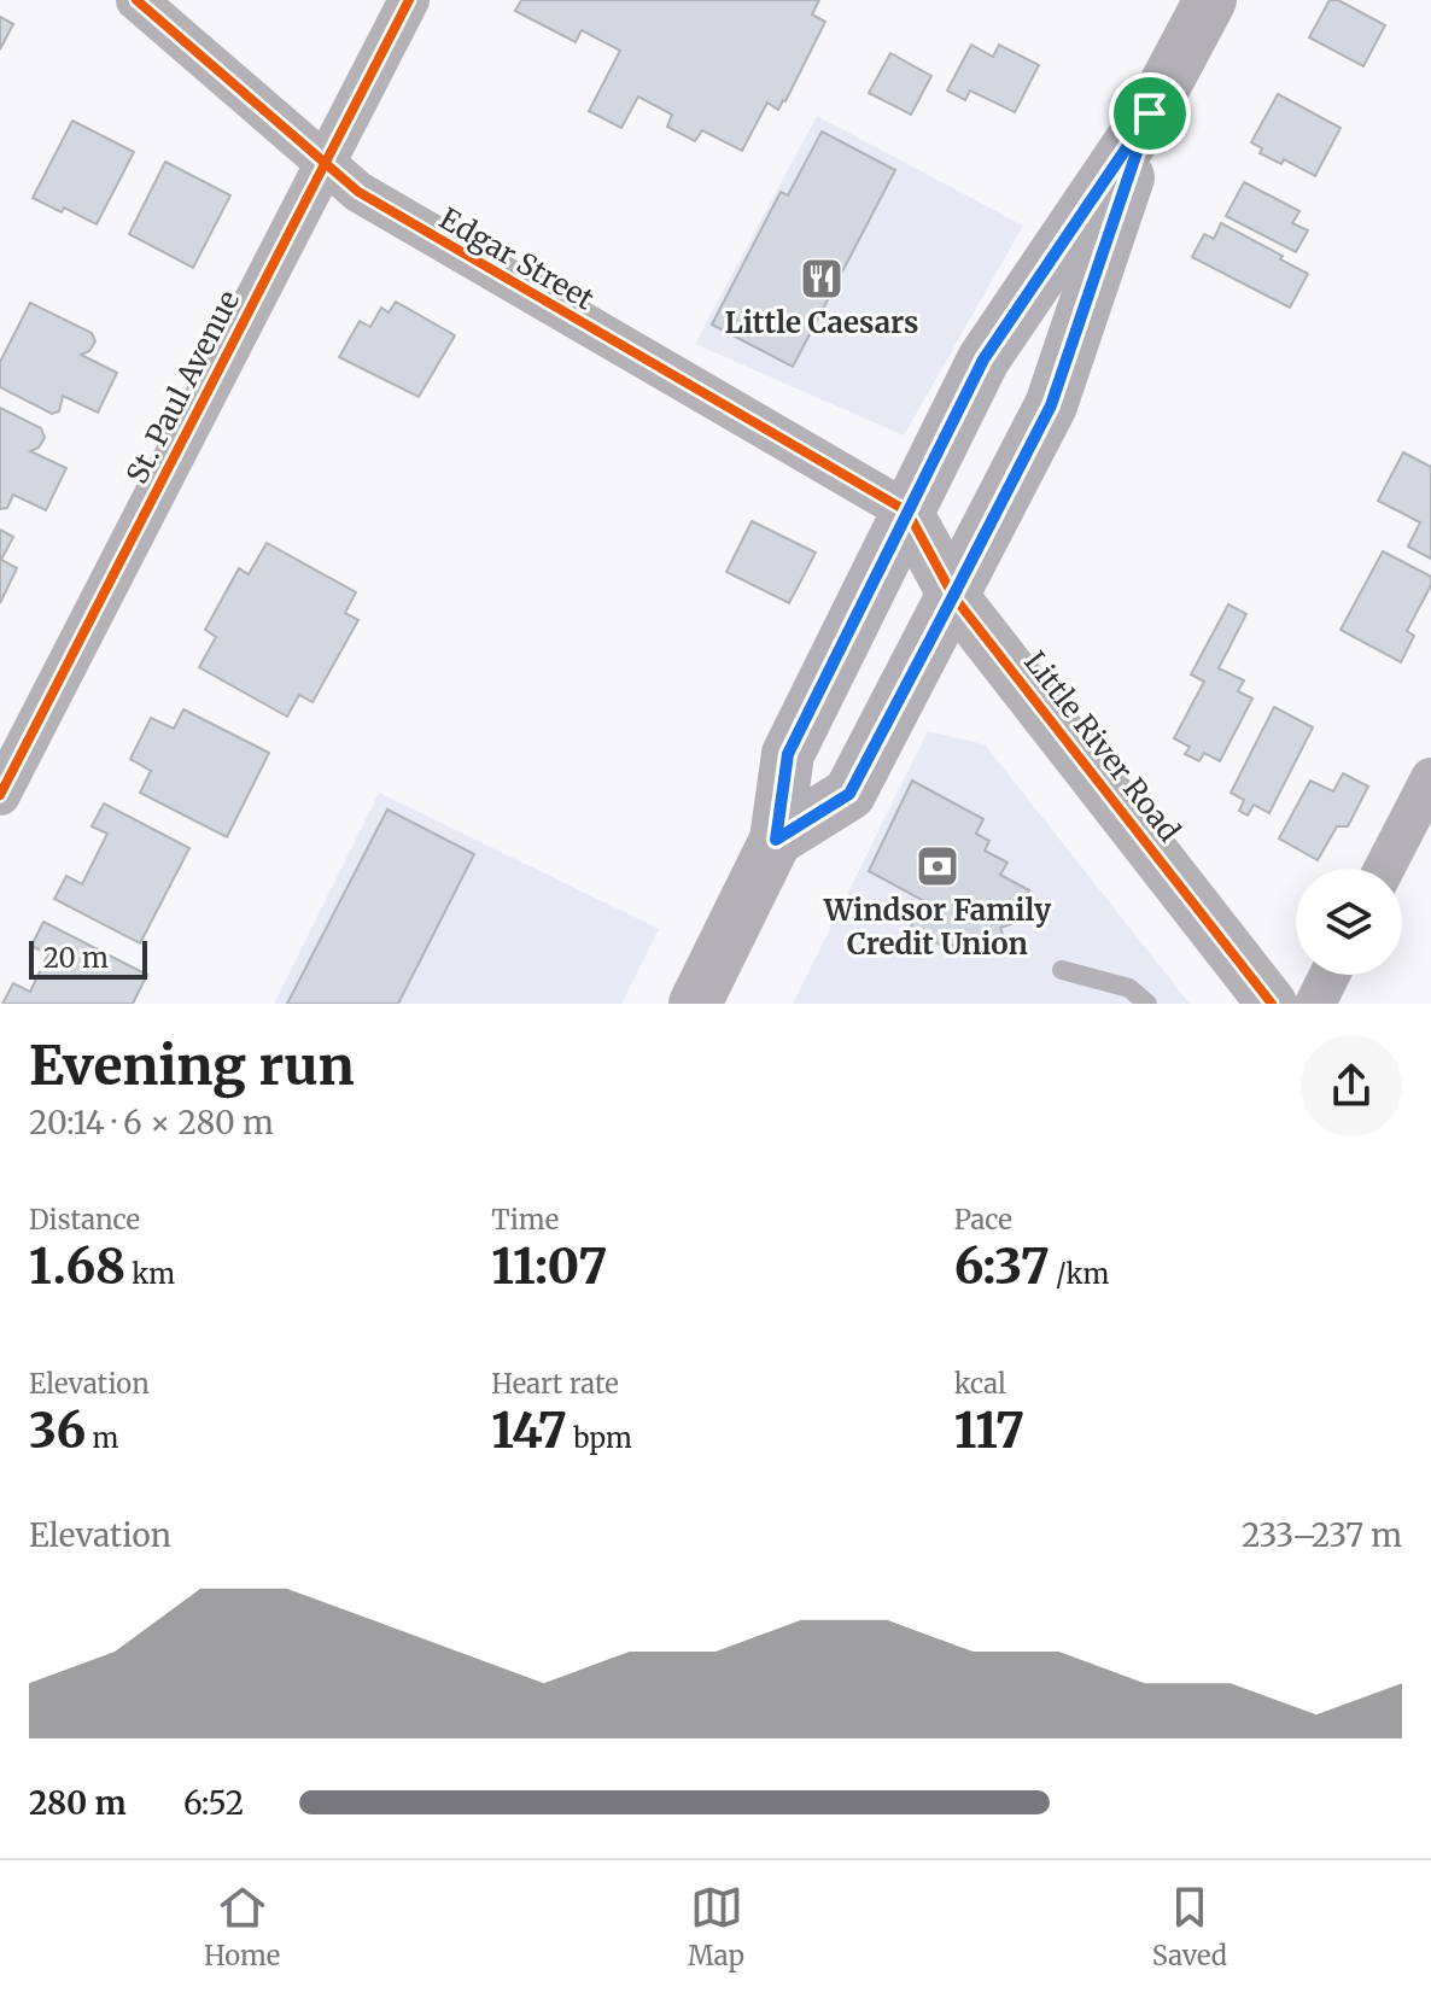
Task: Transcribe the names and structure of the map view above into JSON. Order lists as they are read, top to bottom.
{
  "streets": {
    "street": ["Edgar Street", "St. Paul Avenue", "Little River Road"]
  },
  "crossings": [
    ["Edgar Street", "St. Paul Avenue"],
    ["Edgar Street", "Little River Road"]
  ],
  "places": {
    "restaurant": ["Little Caesars"],
    "bank": ["Windsor Family Credit Union"]
  },
  "scale_bar": "20 m",
  "page": {
    "scale": "20 m",
    "heading": ["Evening run", "20:14 · 6 × 280 m"],
    "stats": [
      ["Distance", "1.68 km"],
      ["Time", "11:07"],
      ["Pace", "6:37 /km"],
      ["Elevation", "36 m"],
      ["Heart rate", "147 bpm"],
      ["kcal", "117"]
    ],
    "chart": ["Elevation", "233–237 m"],
    "list": [
      {
        "name": "280 m",
        "note": "6:52"
      }
    ],
    "tabs": ["Home", "Map", "Saved"]
  }
}
